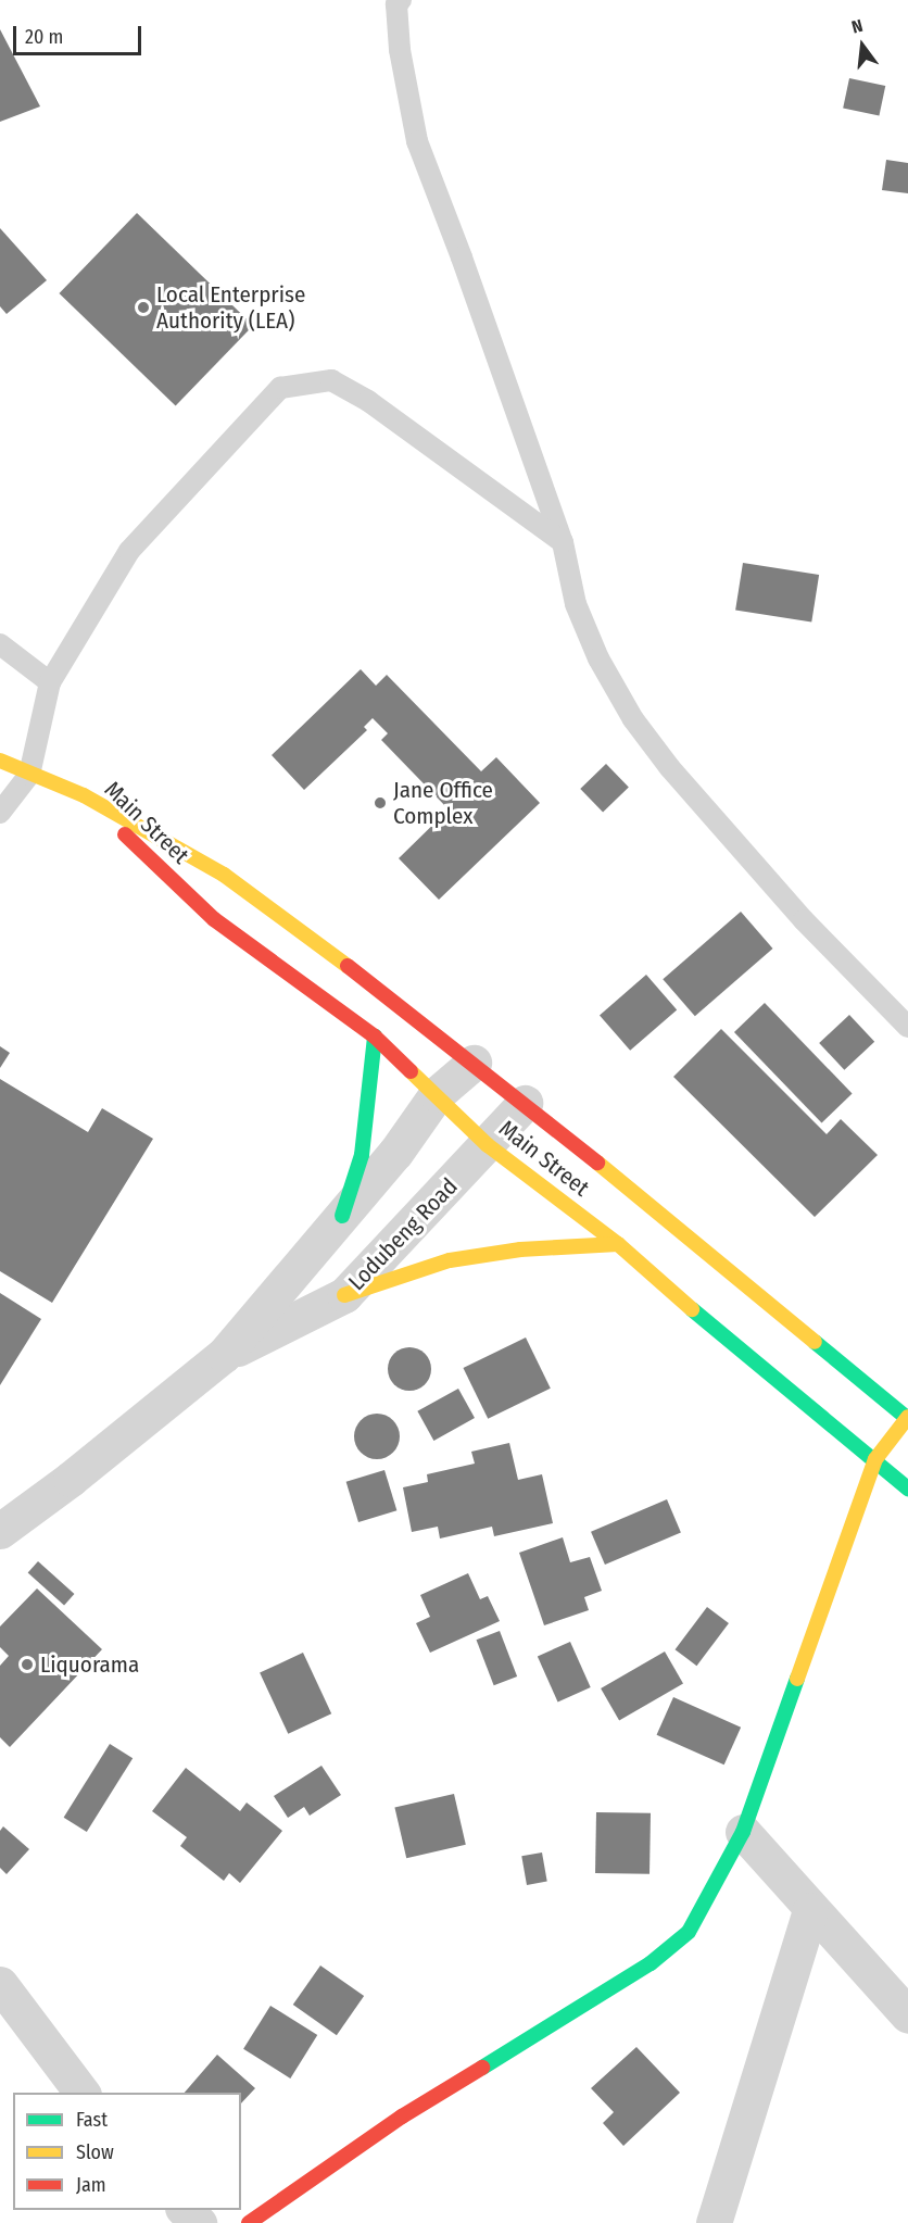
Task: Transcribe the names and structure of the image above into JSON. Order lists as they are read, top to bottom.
{
  "streets": {
    "main road": ["Main Street"],
    "street": ["Lodubeng Road"]
  },
  "crossings": [
    ["Main Street", "Lodubeng Road"]
  ],
  "places": ["Local Enterprise Authority (LEA)", "Jane Office Complex", "Liquorama"],
  "legend": ["Fast", "Slow", "Jam"],
  "scale_bar": "20 m",
  "north": "top"
}
